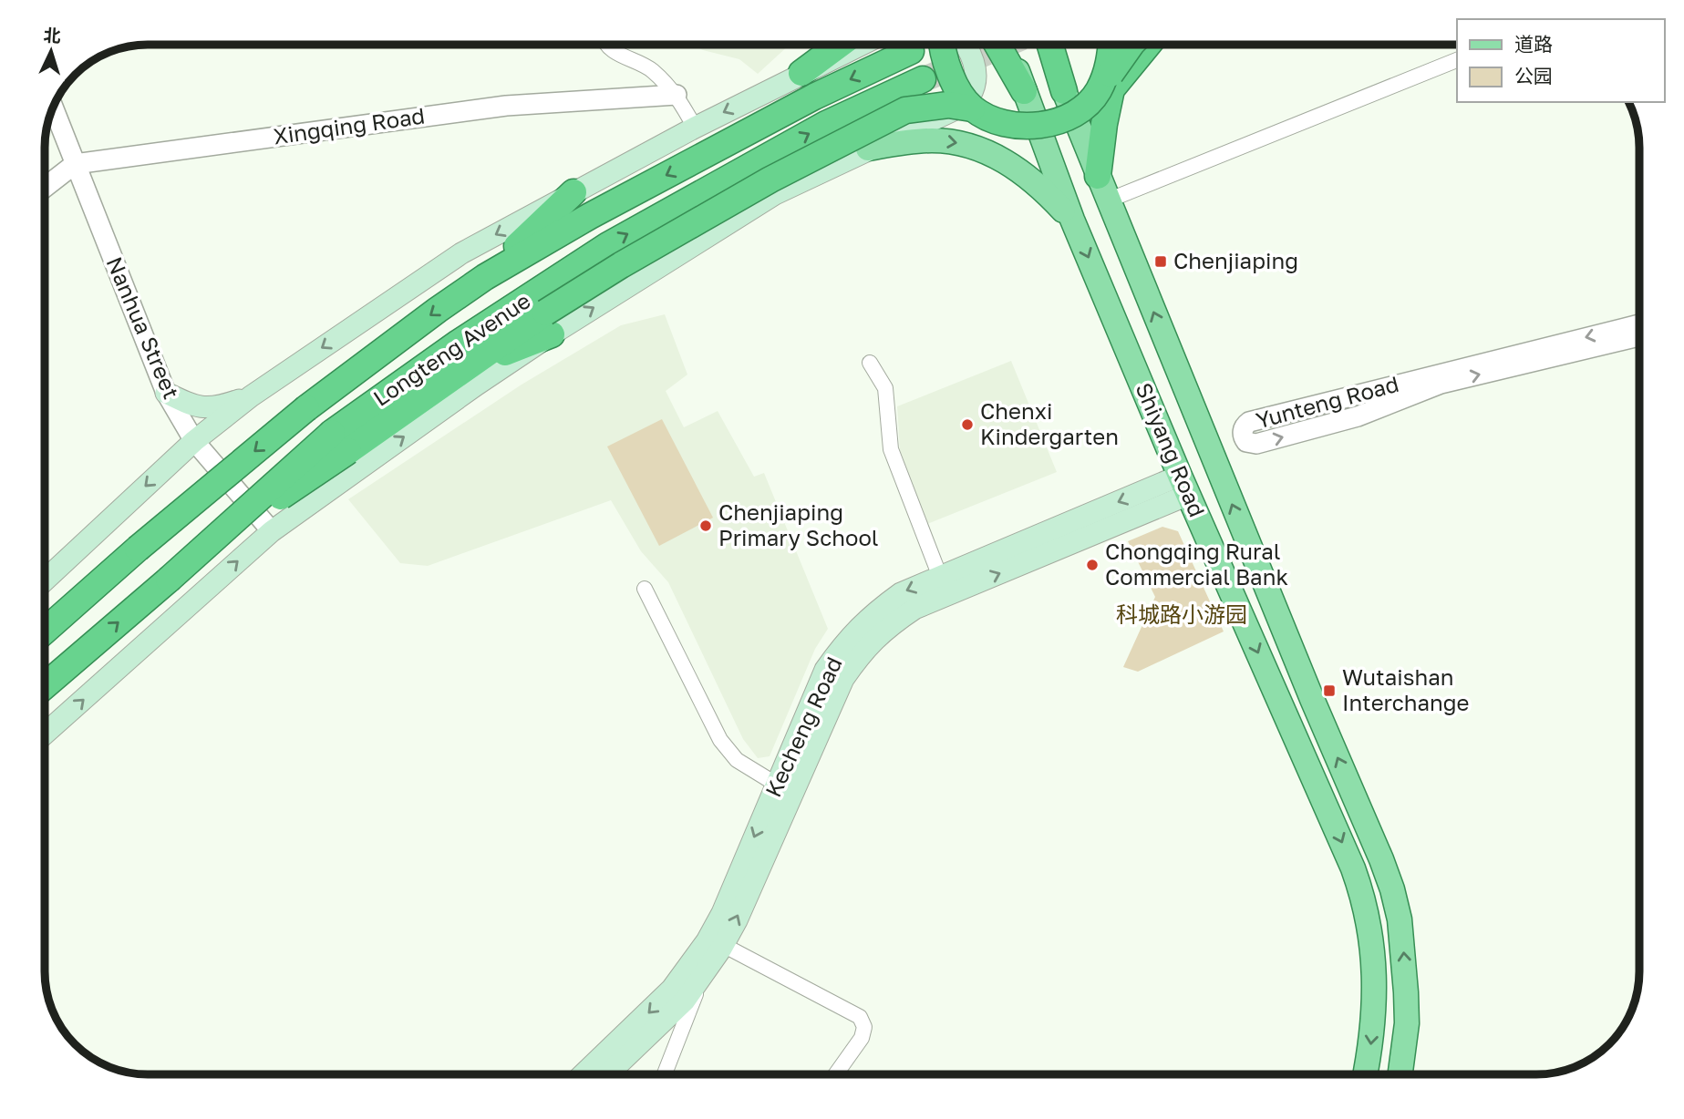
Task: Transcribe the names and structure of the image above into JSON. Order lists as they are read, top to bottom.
{
  "streets": {
    "highway": ["Longteng Avenue"],
    "main road": ["Shiyang Road", "Kecheng Road"],
    "street": ["Xingqing Road", "Nanhua Street", "Yunteng Road"]
  },
  "crossings": [
    ["Xingqing Road", "Nanhua Street"],
    ["Shiyang Road", "Kecheng Road"]
  ],
  "parks": ["科城路小游园"],
  "places": {
    "transit": ["Chenjiaping", "Wutaishan Interchange"],
    "other": ["Chenxi Kindergarten", "Chenjiaping Primary School", "Chongqing Rural Commercial Bank"]
  },
  "legend": ["道路", "公园"],
  "north": "top"
}
